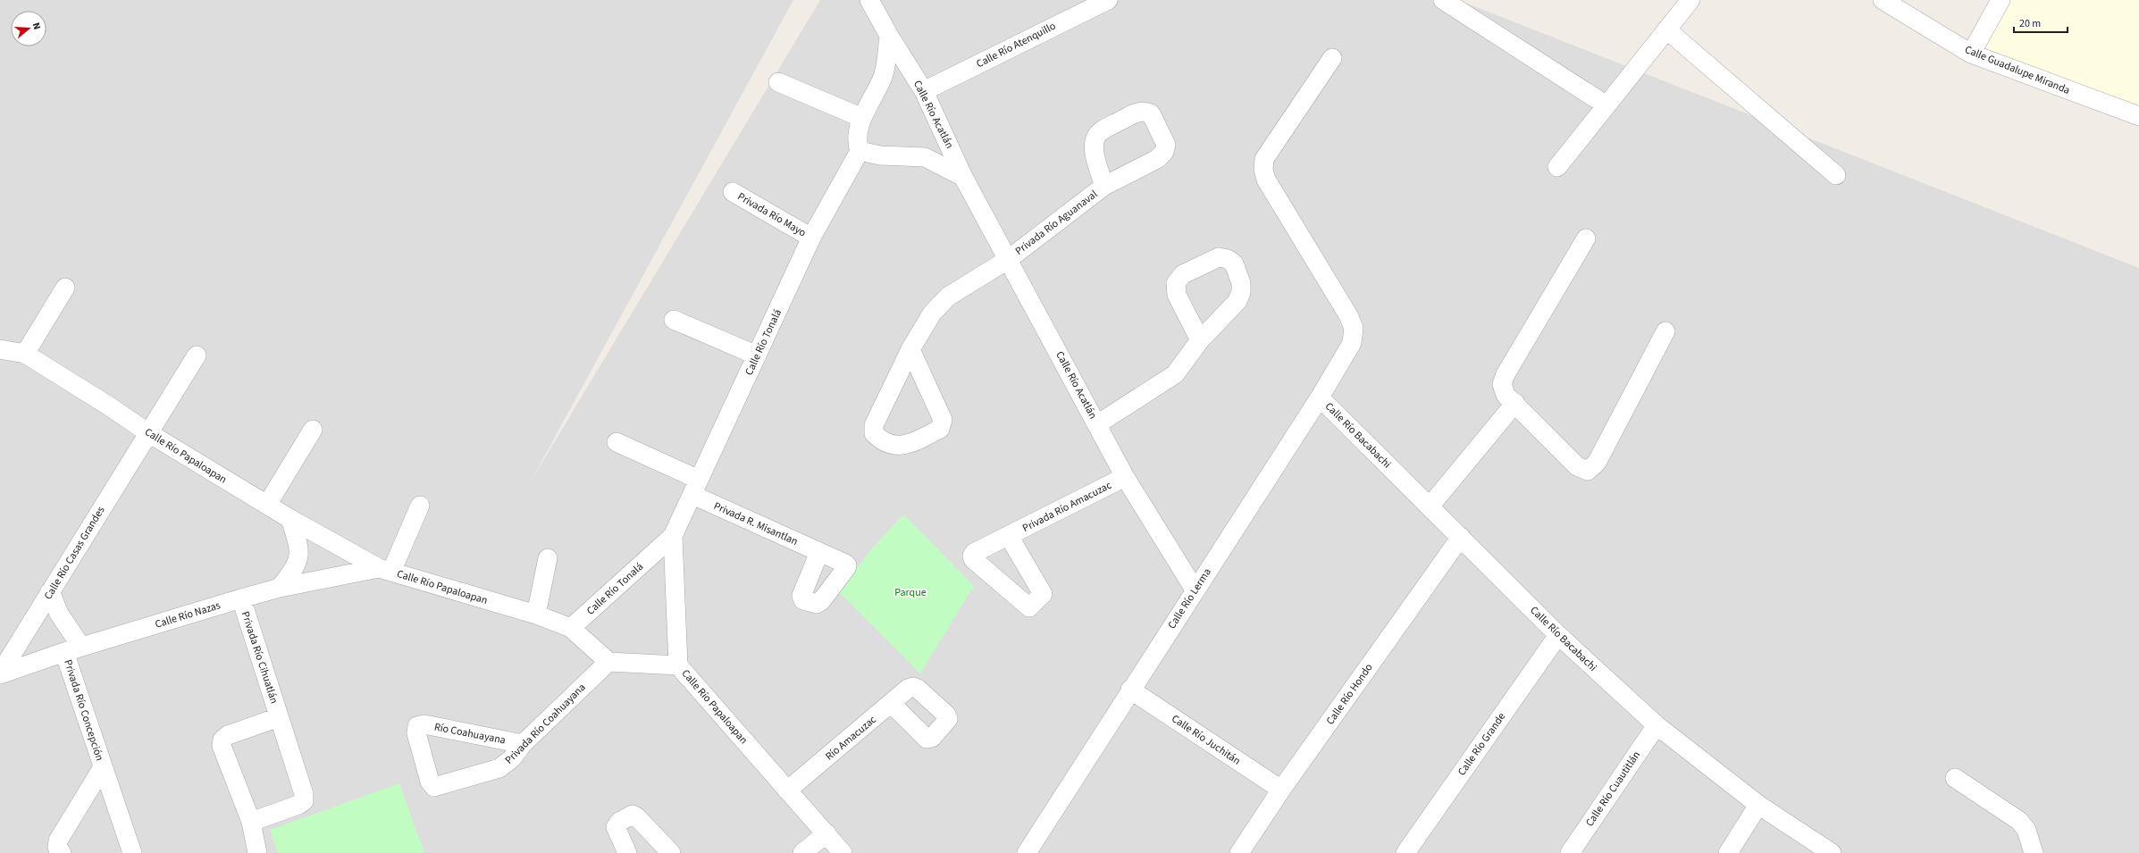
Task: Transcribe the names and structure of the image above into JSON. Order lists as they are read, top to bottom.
{
  "streets": {
    "street": [
      "Calle Río Atenquillo",
      "Calle Guadalupe Miranda",
      "Calle Río Acatlán",
      "Privada Río Mayo",
      "Privada Río Aguanaval",
      "Calle Río Tonalá",
      "Calle Río Bacabachi",
      "Calle Río Papaloapan",
      "Privada Río Amacuzac",
      "Privada R. Misantlan",
      "Calle Río Casas Grandes",
      "Calle Río Lerma",
      "Calle Río Nazas",
      "Privada Río Cihuatlán",
      "Calle Río Hondo",
      "Privada Río Concepción",
      "Privada Río Coahuayana",
      "Río Coahuayana",
      "Río Amacuzac",
      "Calle Río Juchitán",
      "Calle Río Grande",
      "Calle Río Cuautitlán"
    ]
  },
  "crossings": [
    ["Calle Río Atenquillo", "Calle Río Acatlán"],
    ["Calle Río Atenquillo", "Calle Río Tonalá"],
    ["Calle Río Acatlán", "Privada Río Aguanaval"],
    ["Calle Río Acatlán", "Calle Río Tonalá"],
    ["Calle Río Acatlán", "Privada Río Amacuzac"],
    ["Calle Río Acatlán", "Calle Río Lerma"],
    ["Privada Río Mayo", "Calle Río Tonalá"],
    ["Calle Río Tonalá", "Calle Río Papaloapan"],
    ["Calle Río Tonalá", "Privada R. Misantlan"],
    ["Calle Río Bacabachi", "Calle Río Lerma"],
    ["Calle Río Bacabachi", "Calle Río Hondo"],
    ["Calle Río Bacabachi", "Calle Río Grande"],
    ["Calle Río Bacabachi", "Calle Río Cuautitlán"],
    ["Calle Río Papaloapan", "Calle Río Casas Grandes"],
    ["Calle Río Papaloapan", "Calle Río Nazas"],
    ["Calle Río Papaloapan", "Privada Río Coahuayana"],
    ["Calle Río Papaloapan", "Río Amacuzac"],
    ["Calle Río Casas Grandes", "Calle Río Nazas"],
    ["Calle Río Casas Grandes", "Privada Río Concepción"],
    ["Calle Río Lerma", "Calle Río Juchitán"],
    ["Calle Río Nazas", "Privada Río Cihuatlán"],
    ["Calle Río Nazas", "Privada Río Concepción"],
    ["Calle Río Hondo", "Calle Río Juchitán"],
    ["Privada Río Coahuayana", "Río Coahuayana"]
  ],
  "parks": ["Parque"],
  "scale_bar": "20 m",
  "north": "right"
}
